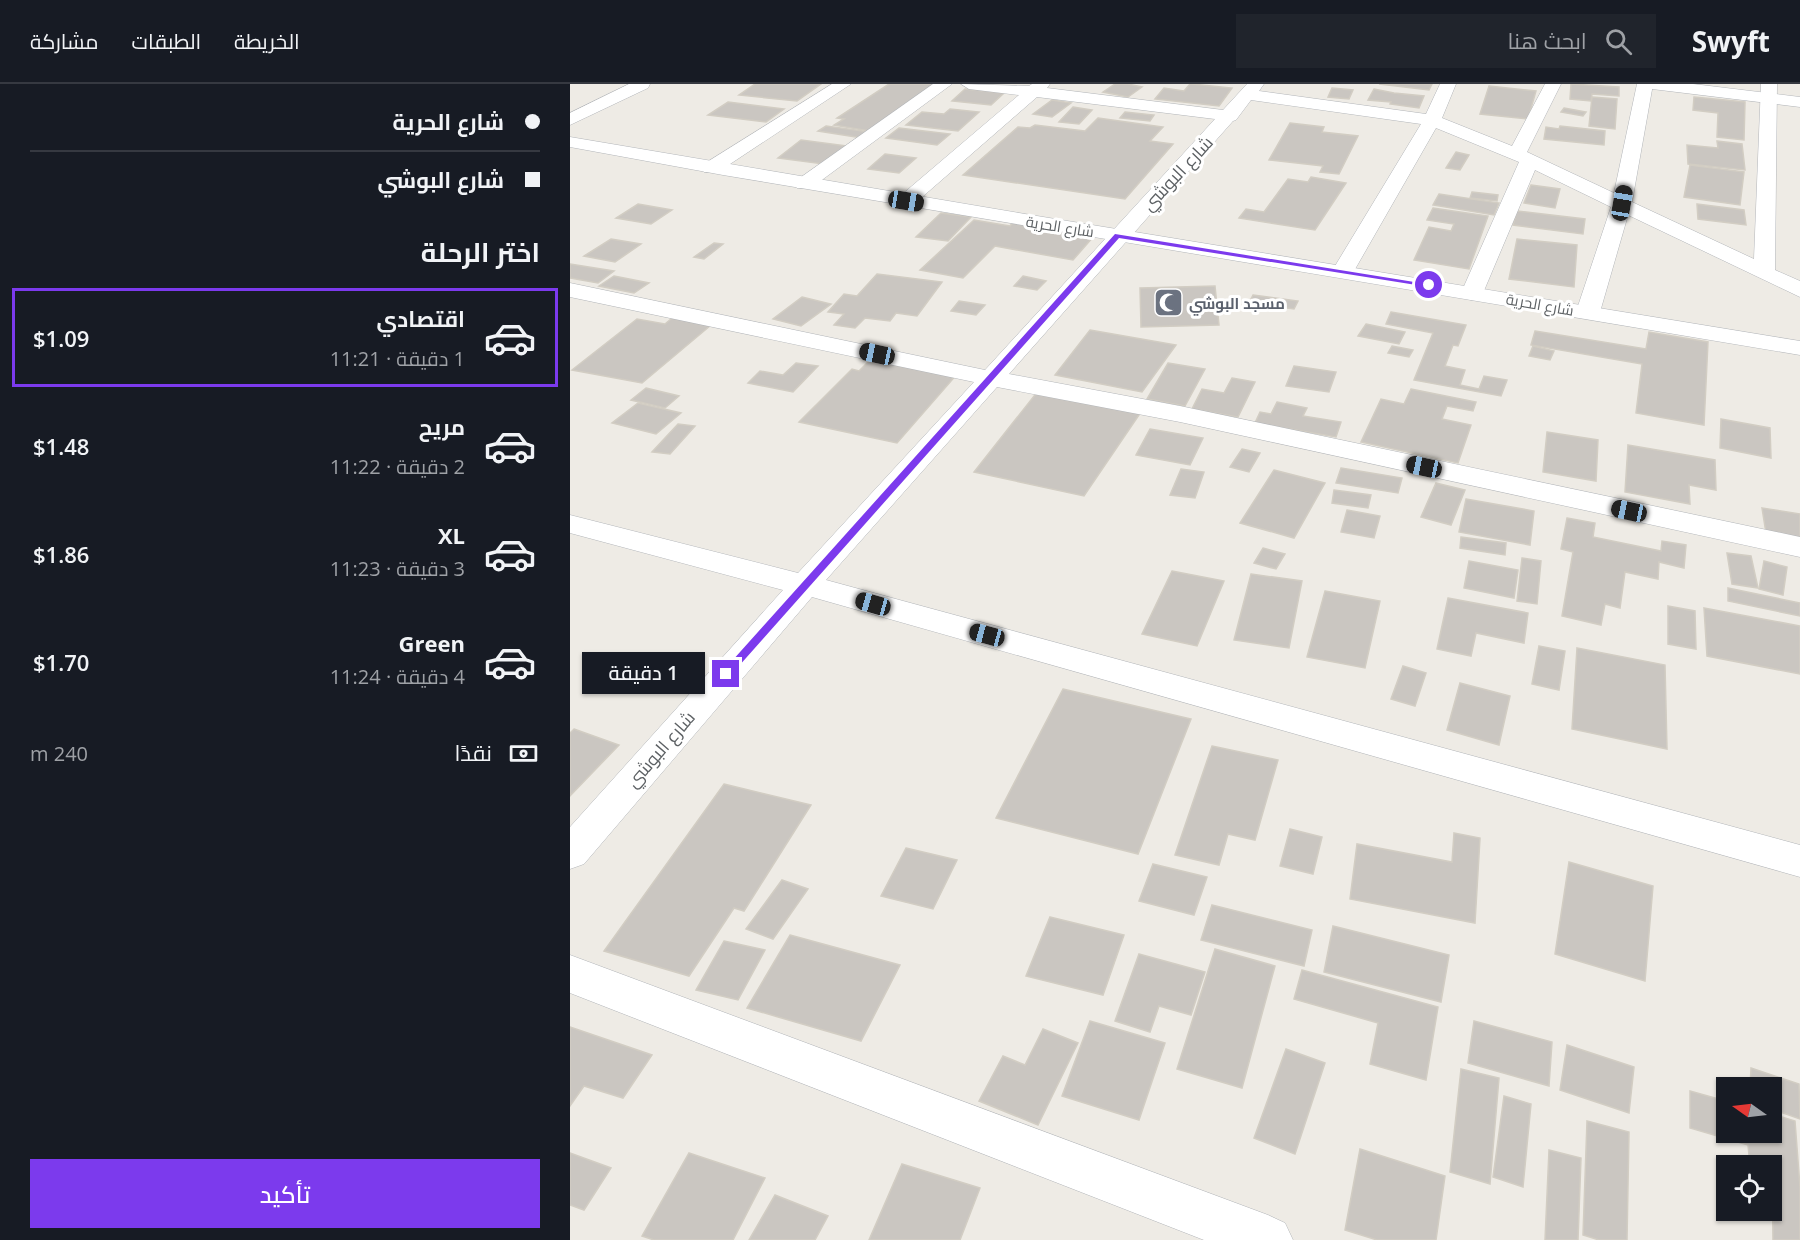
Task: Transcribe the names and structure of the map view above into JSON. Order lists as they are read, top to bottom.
{
  "streets": {
    "street": ["شارع البوشي", "شارع الحرية"]
  },
  "crossings": [
    ["شارع البوشي", "شارع الحرية"]
  ],
  "places": {
    "mosque": ["مسجد البوشي"]
  },
  "north": "left",
  "page": {
    "header": "Swyft",
    "search": "ابحث هنا",
    "nav": ["الخريطة", "الطبقات", "مشاركة"],
    "banner": ["شارع الحرية", "شارع البوشي"],
    "heading": "اختر الرحلة",
    "list": [
      {
        "name": "اقتصادي",
        "note": "1 دقيقة · 11:21",
        "value": "$1.09"
      },
      {
        "name": "مريح",
        "note": "2 دقيقة · 11:22",
        "value": "$1.48"
      },
      {
        "name": "XL",
        "note": "3 دقيقة · 11:23",
        "value": "$1.86"
      },
      {
        "name": "Green",
        "note": "4 دقيقة · 11:24",
        "value": "$1.70"
      }
    ],
    "bubble": "1 دقيقة",
    "pay": ["نقدًا", "240 m"],
    "buttons": "تأكيد"
  }
}
